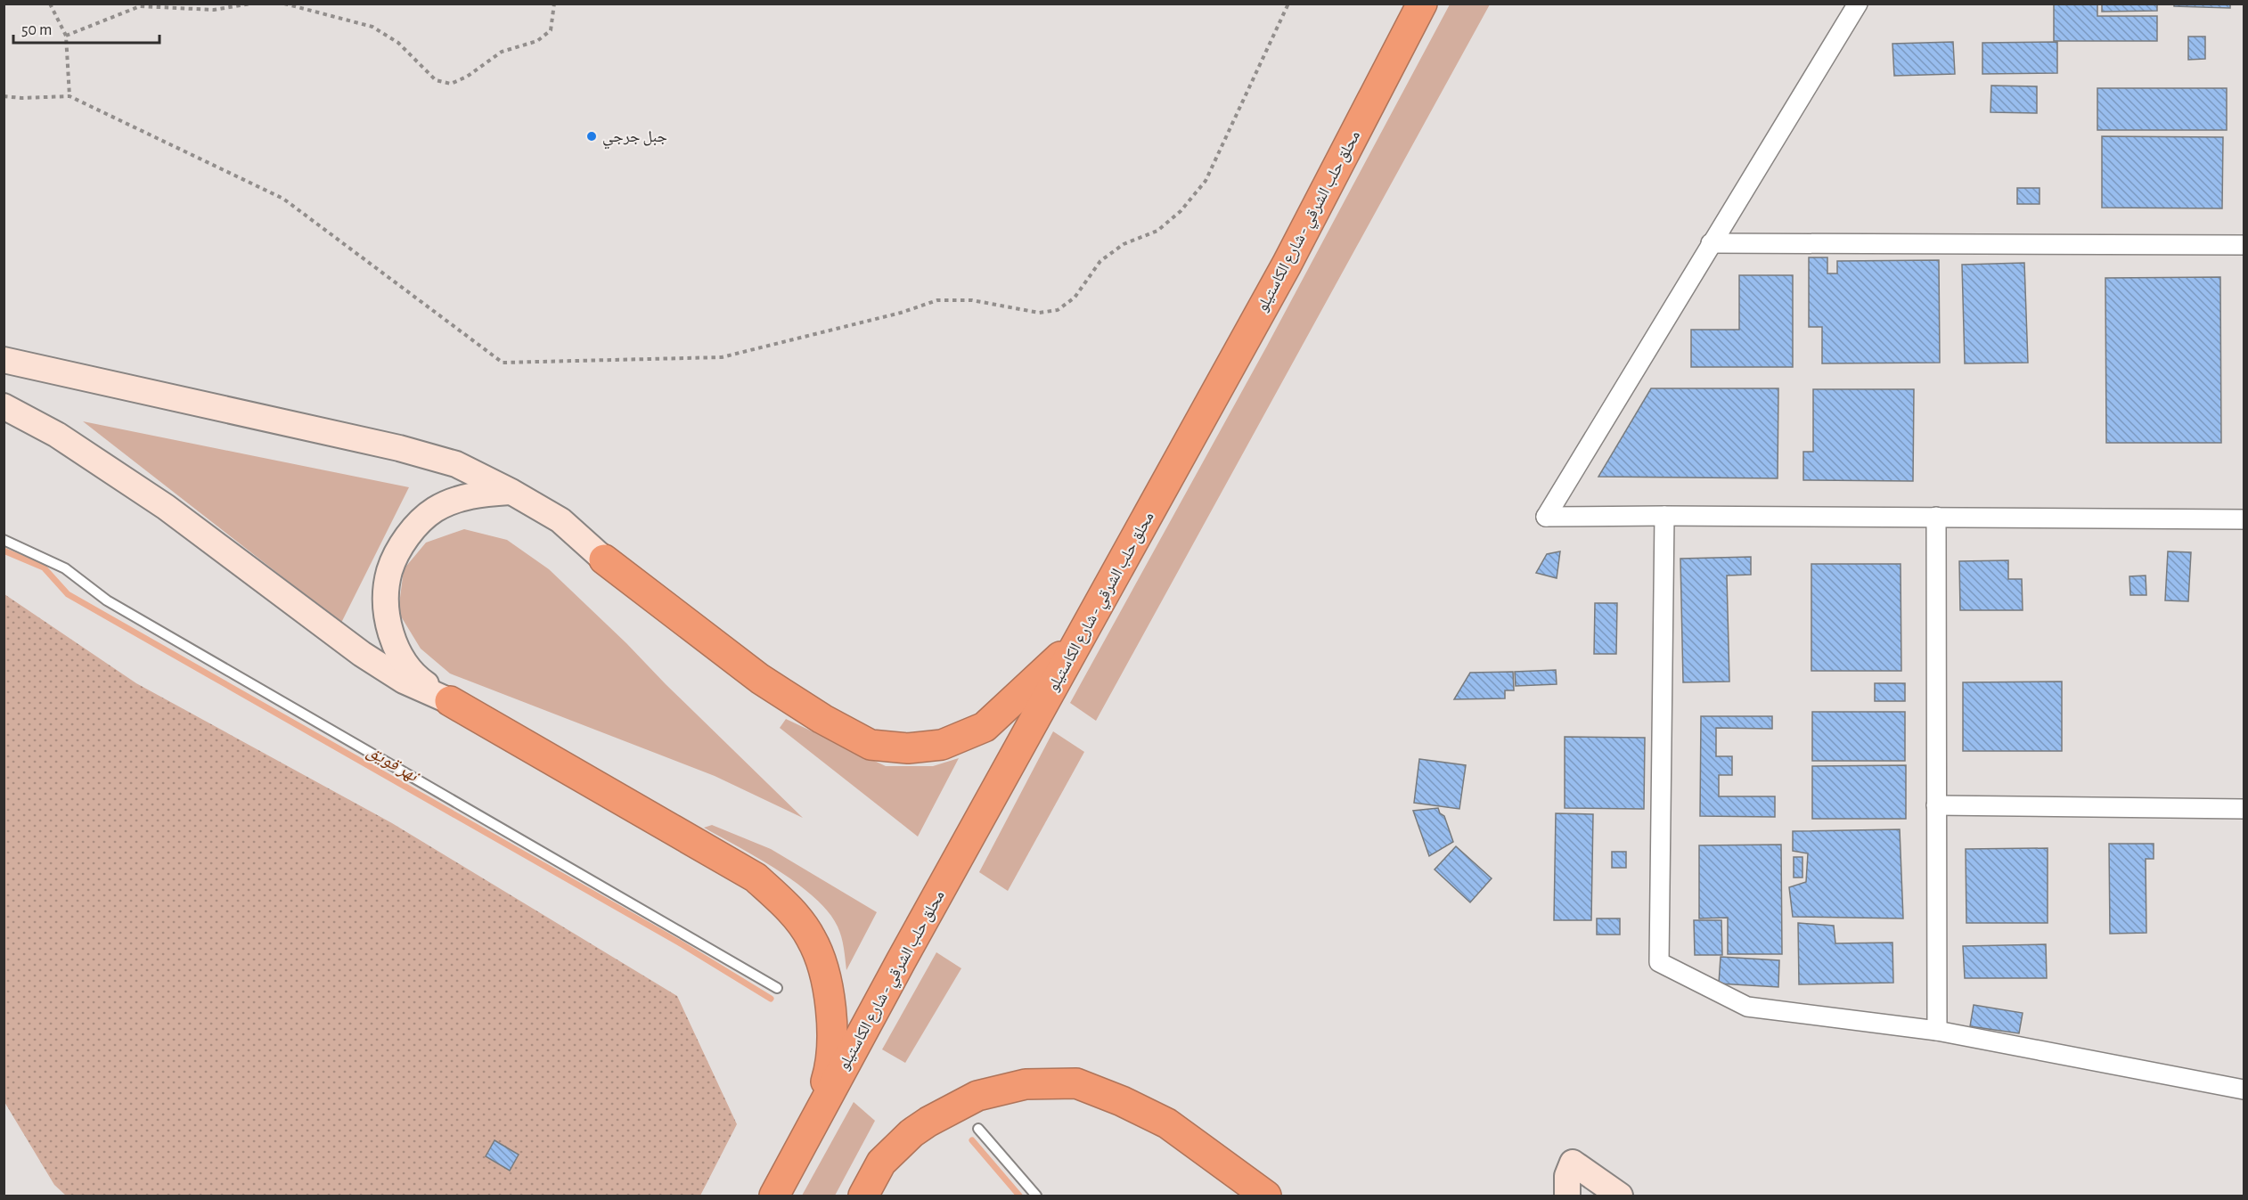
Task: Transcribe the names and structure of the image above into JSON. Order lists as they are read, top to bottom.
{
  "streets": {
    "highway": ["محلق حلب الشرقي - شارع الكاستيلو"]
  },
  "water": ["نهر قويق"],
  "places": ["جبل جرجي"],
  "scale_bar": "50 m"
}
